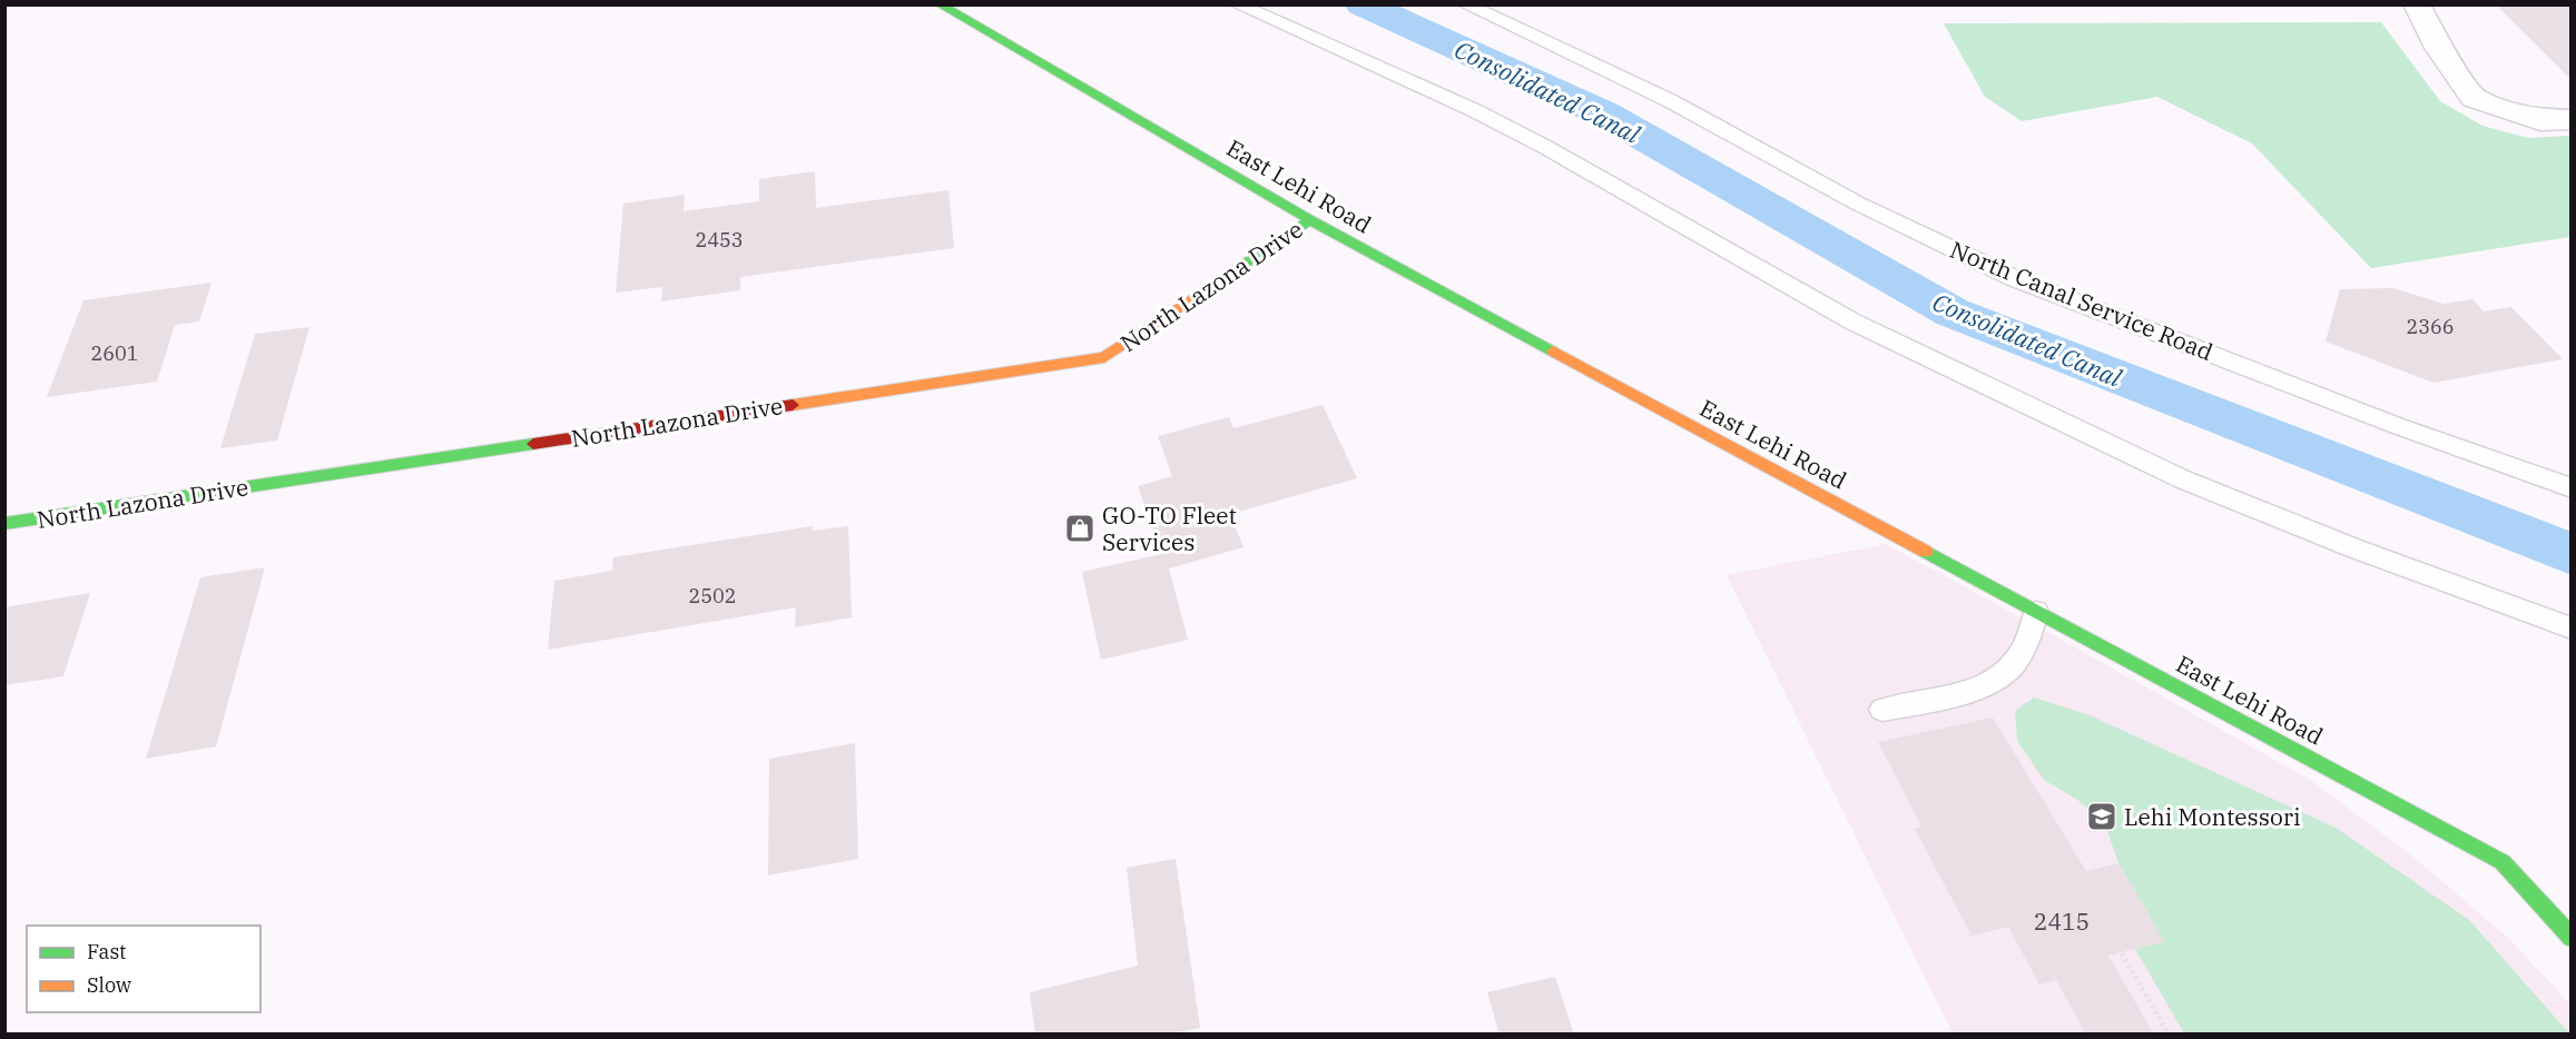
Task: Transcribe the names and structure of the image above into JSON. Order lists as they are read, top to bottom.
{
  "streets": {
    "street": ["East Lehi Road", "North Lazona Drive"],
    "lane": ["North Canal Service Road"]
  },
  "crossings": [
    ["East Lehi Road", "North Lazona Drive"]
  ],
  "water": ["Consolidated Canal"],
  "places": {
    "shop": ["GO-TO Fleet Services"],
    "school or university": ["Lehi Montessori"]
  },
  "house_numbers": [
    "2453",
    "2366",
    "2601",
    "2502",
    "2415"
  ],
  "legend": ["Fast", "Slow"]
}
